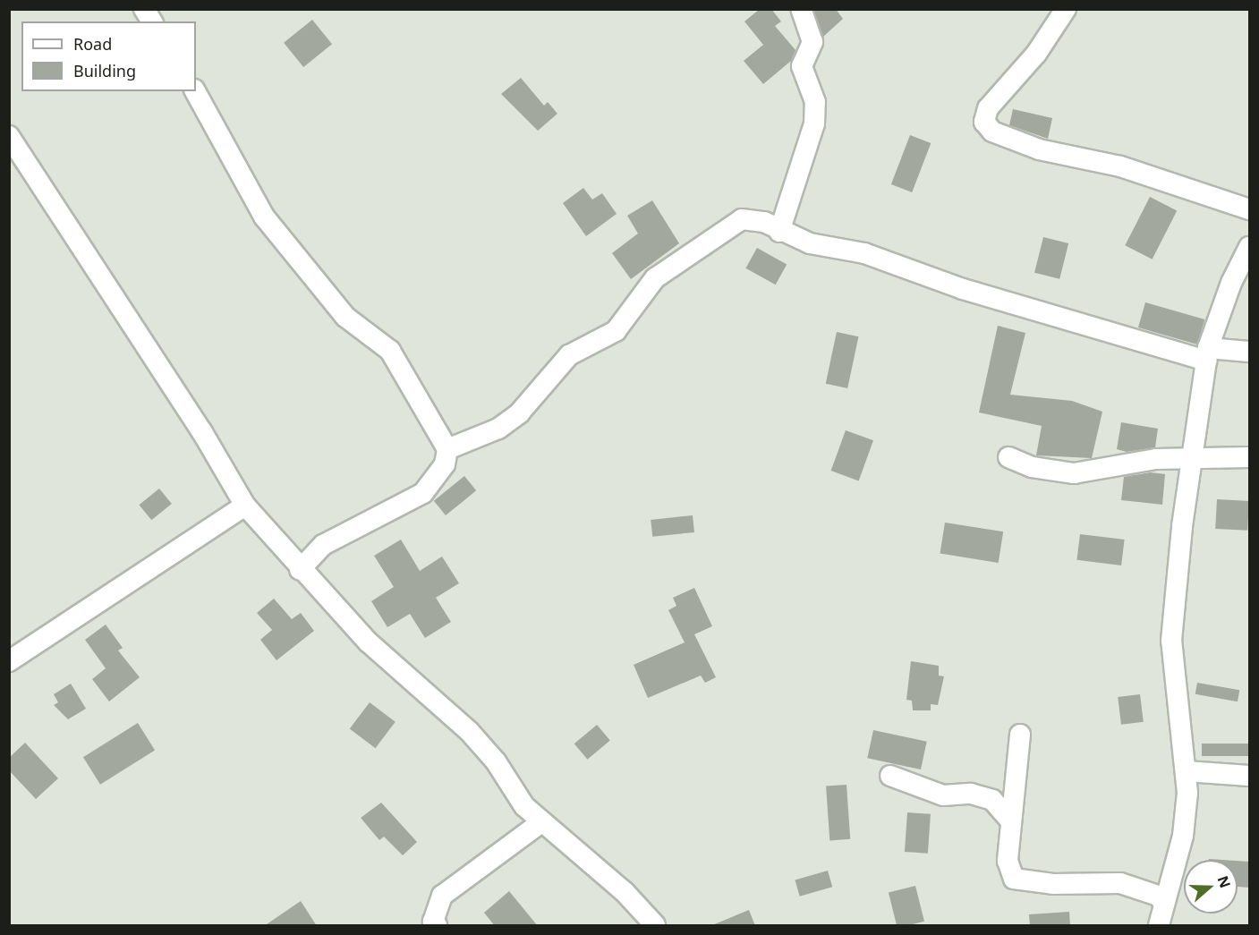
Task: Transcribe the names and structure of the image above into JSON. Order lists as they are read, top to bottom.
{
  "legend": ["Road", "Building"],
  "north": "right"
}
